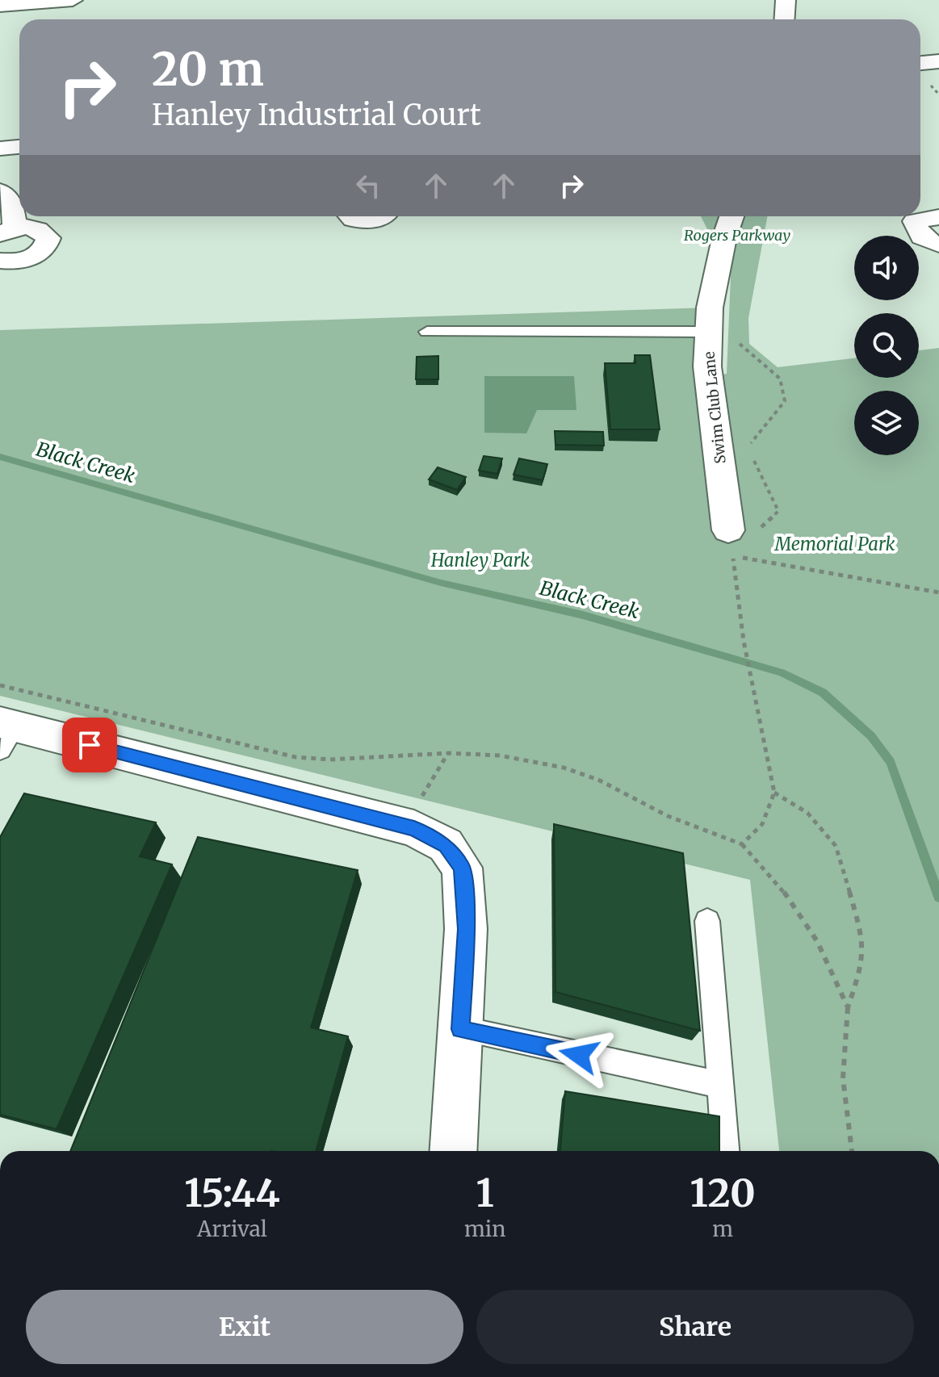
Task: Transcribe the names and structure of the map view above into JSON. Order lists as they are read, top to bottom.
{
  "streets": {
    "street": ["Swim Club Lane"]
  },
  "water": ["Black Creek"],
  "parks": ["Rogers Parkway", "Memorial Park", "Hanley Park"],
  "page": {
    "turn": ["20 m", "Hanley Industrial Court"],
    "eta": [
      "15:44",
      "Arrival",
      "1",
      "min",
      "120",
      "m"
    ],
    "buttons": ["Exit", "Share"]
  }
}
